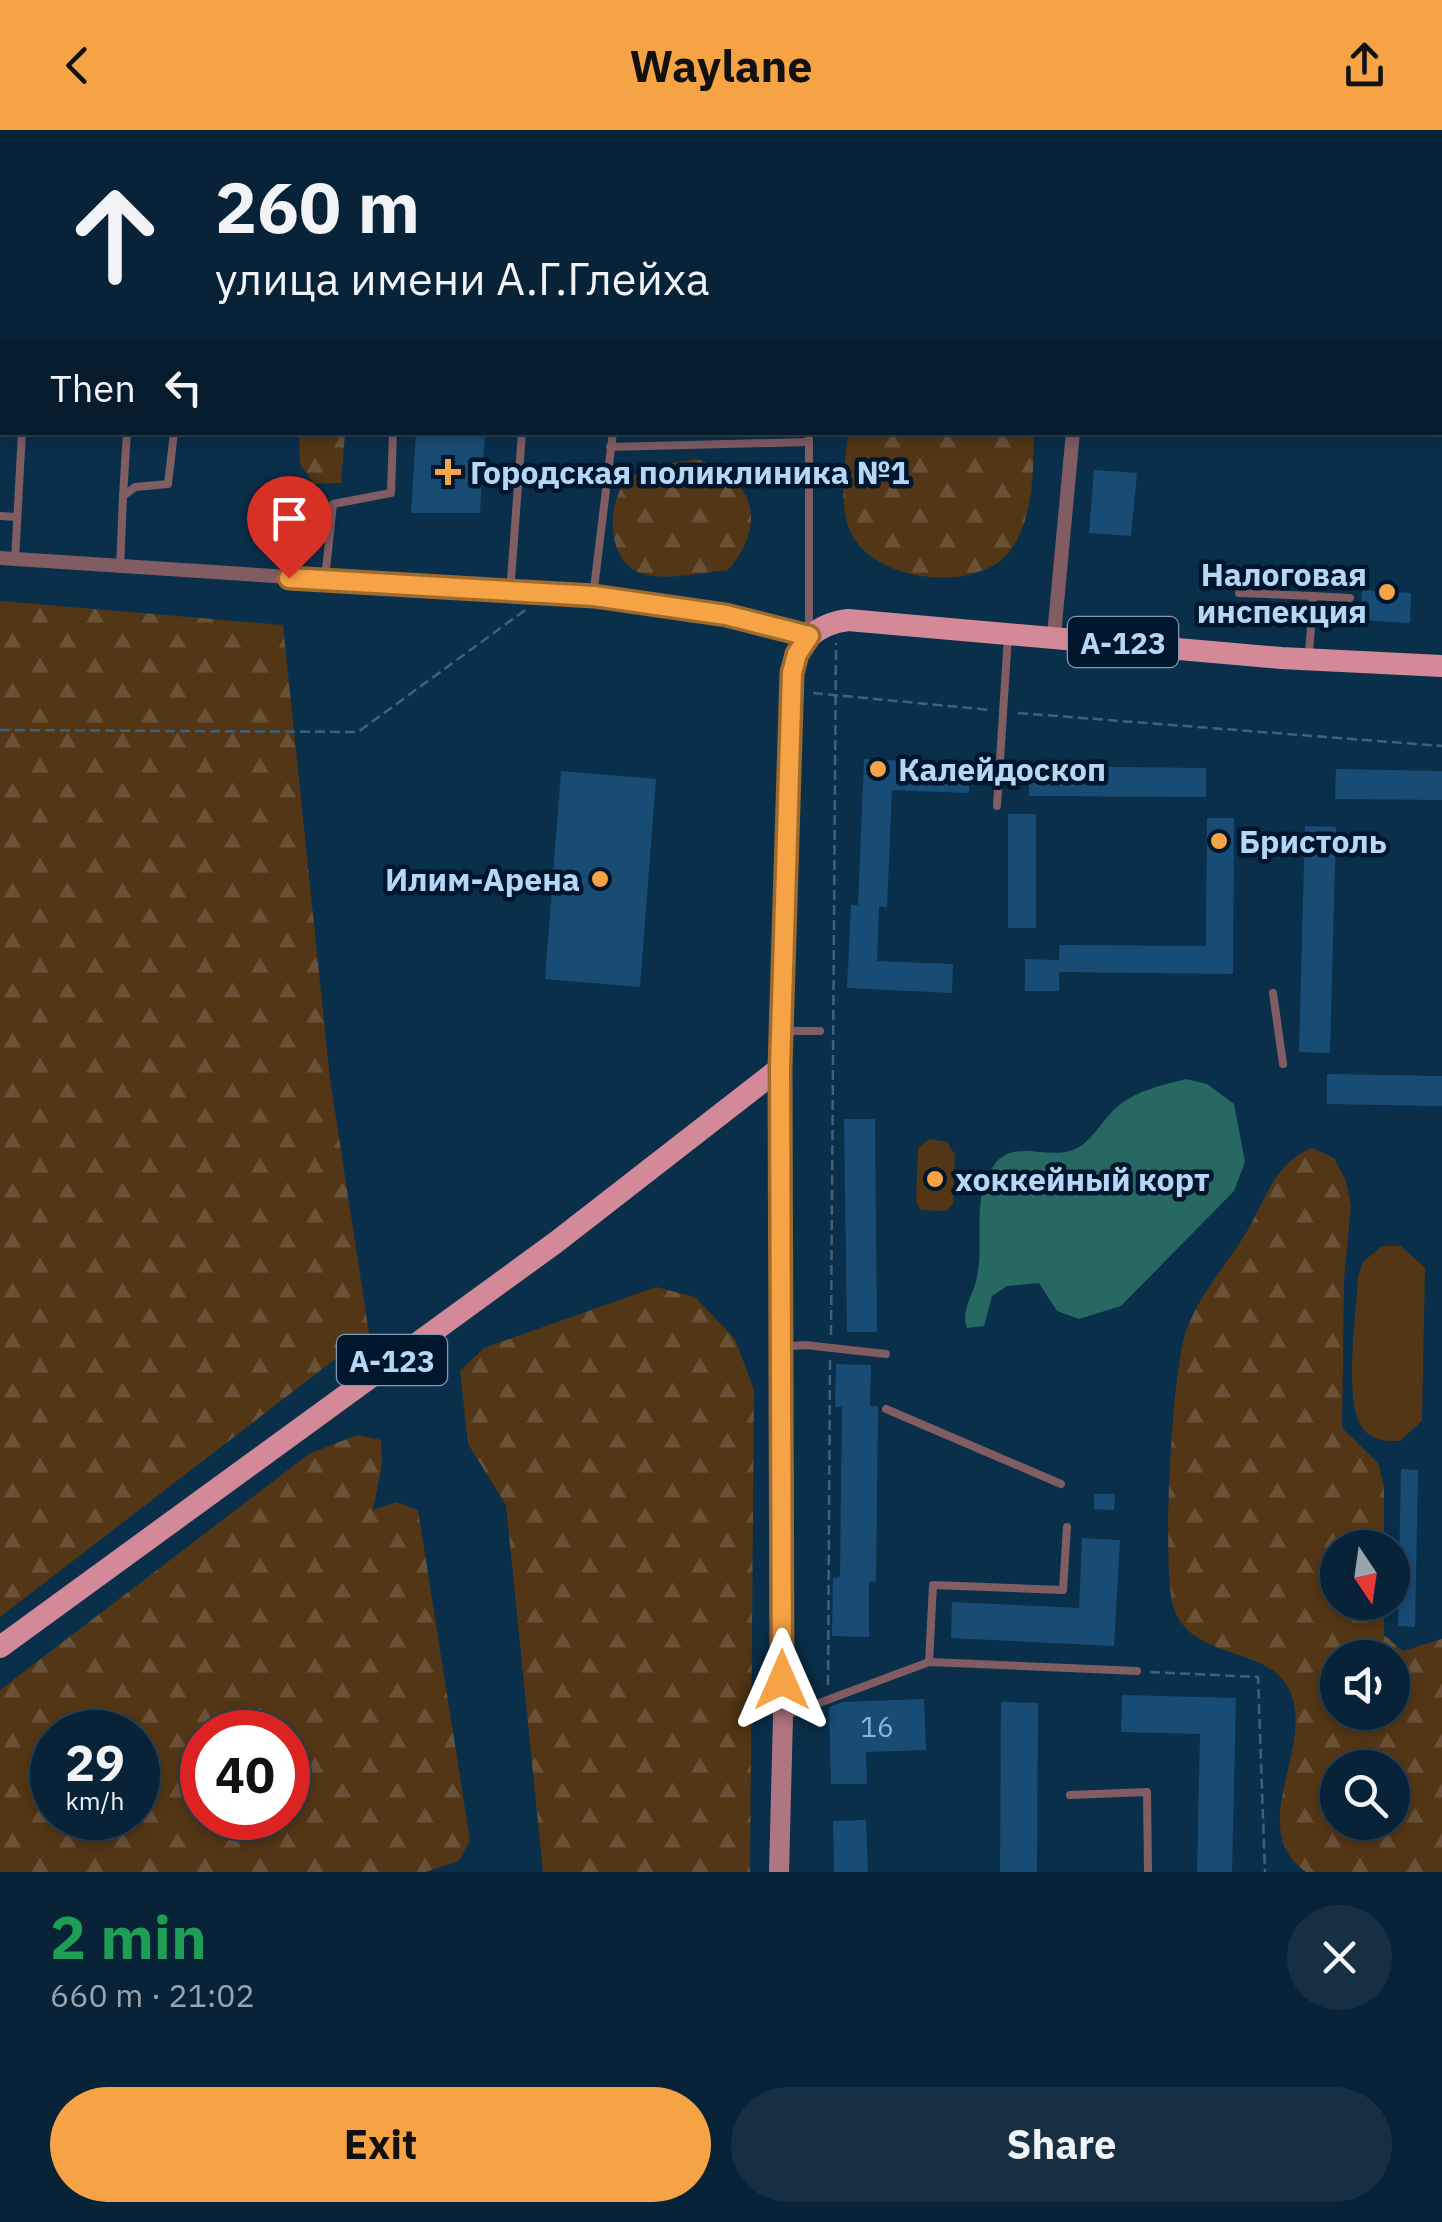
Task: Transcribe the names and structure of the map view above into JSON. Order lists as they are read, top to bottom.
{
  "streets": {
    "main road": ["А-123"]
  },
  "places": {
    "health": ["Городская поликлиника №1"],
    "other": [
      "Налоговая инспекция",
      "Калейдоскоп",
      "Бристоль",
      "Илим-Арена",
      "хоккейный корт"
    ]
  },
  "house_numbers": ["16"],
  "north": "bottom",
  "page": {
    "header": "Waylane",
    "turn": ["260 m", "улица имени А.Г.Глейха"],
    "then": "Then",
    "speed": "29 km/h",
    "limit": "40",
    "heading": ["2 min", "660 m · 21:02"],
    "buttons": ["Exit", "Share"]
  }
}
